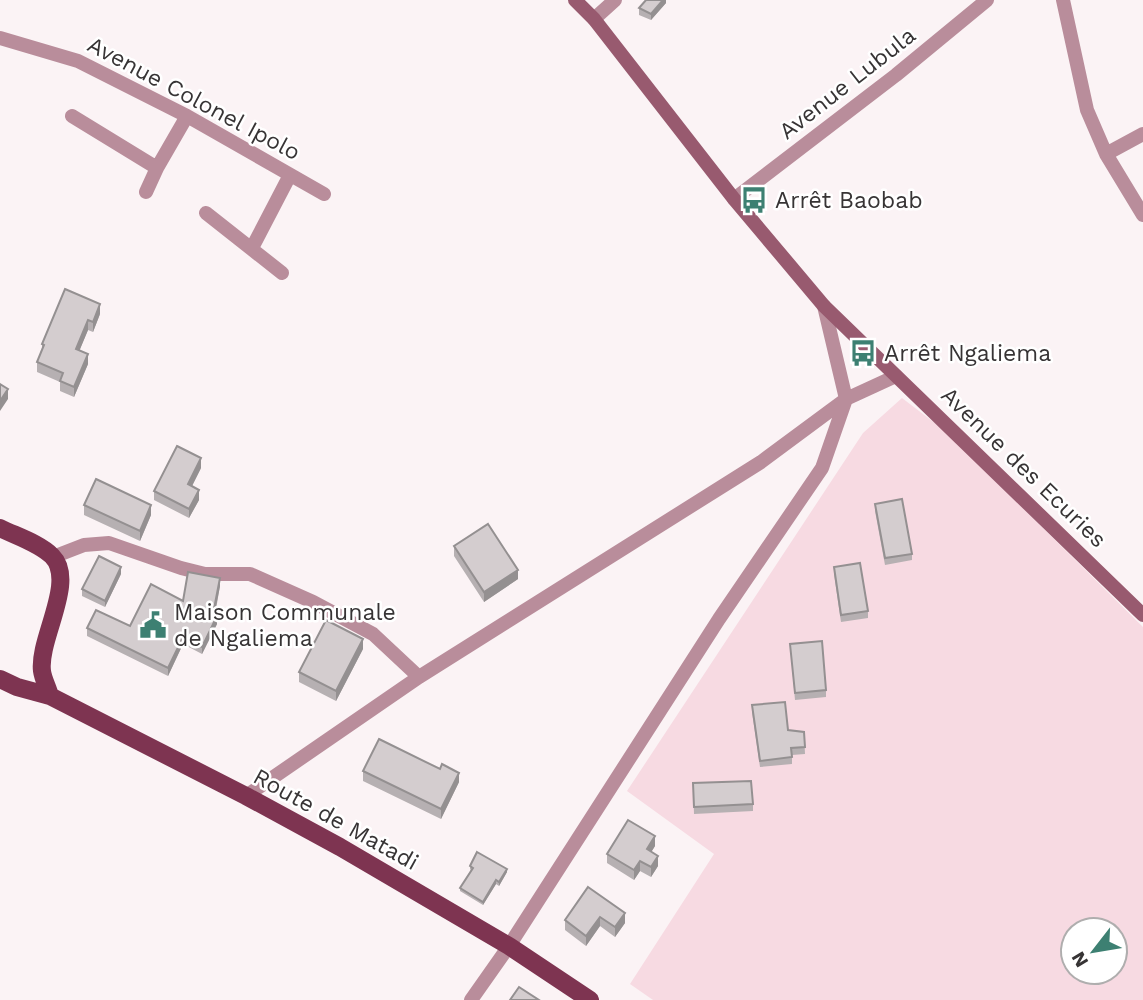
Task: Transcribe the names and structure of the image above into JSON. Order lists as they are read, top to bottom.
{
  "streets": {
    "main road": ["Route de Matadi"],
    "street": ["Avenue Lubula", "Avenue Colonel Ipolo", "Avenue des Ecuries"]
  },
  "crossings": [
    ["Avenue Lubula", "Avenue des Ecuries"]
  ],
  "places": {
    "bus stop": ["Arrêt Baobab", "Arrêt Ngaliema"],
    "public building": ["Maison Communale de Ngaliema"]
  },
  "north": "bottom left"
}
